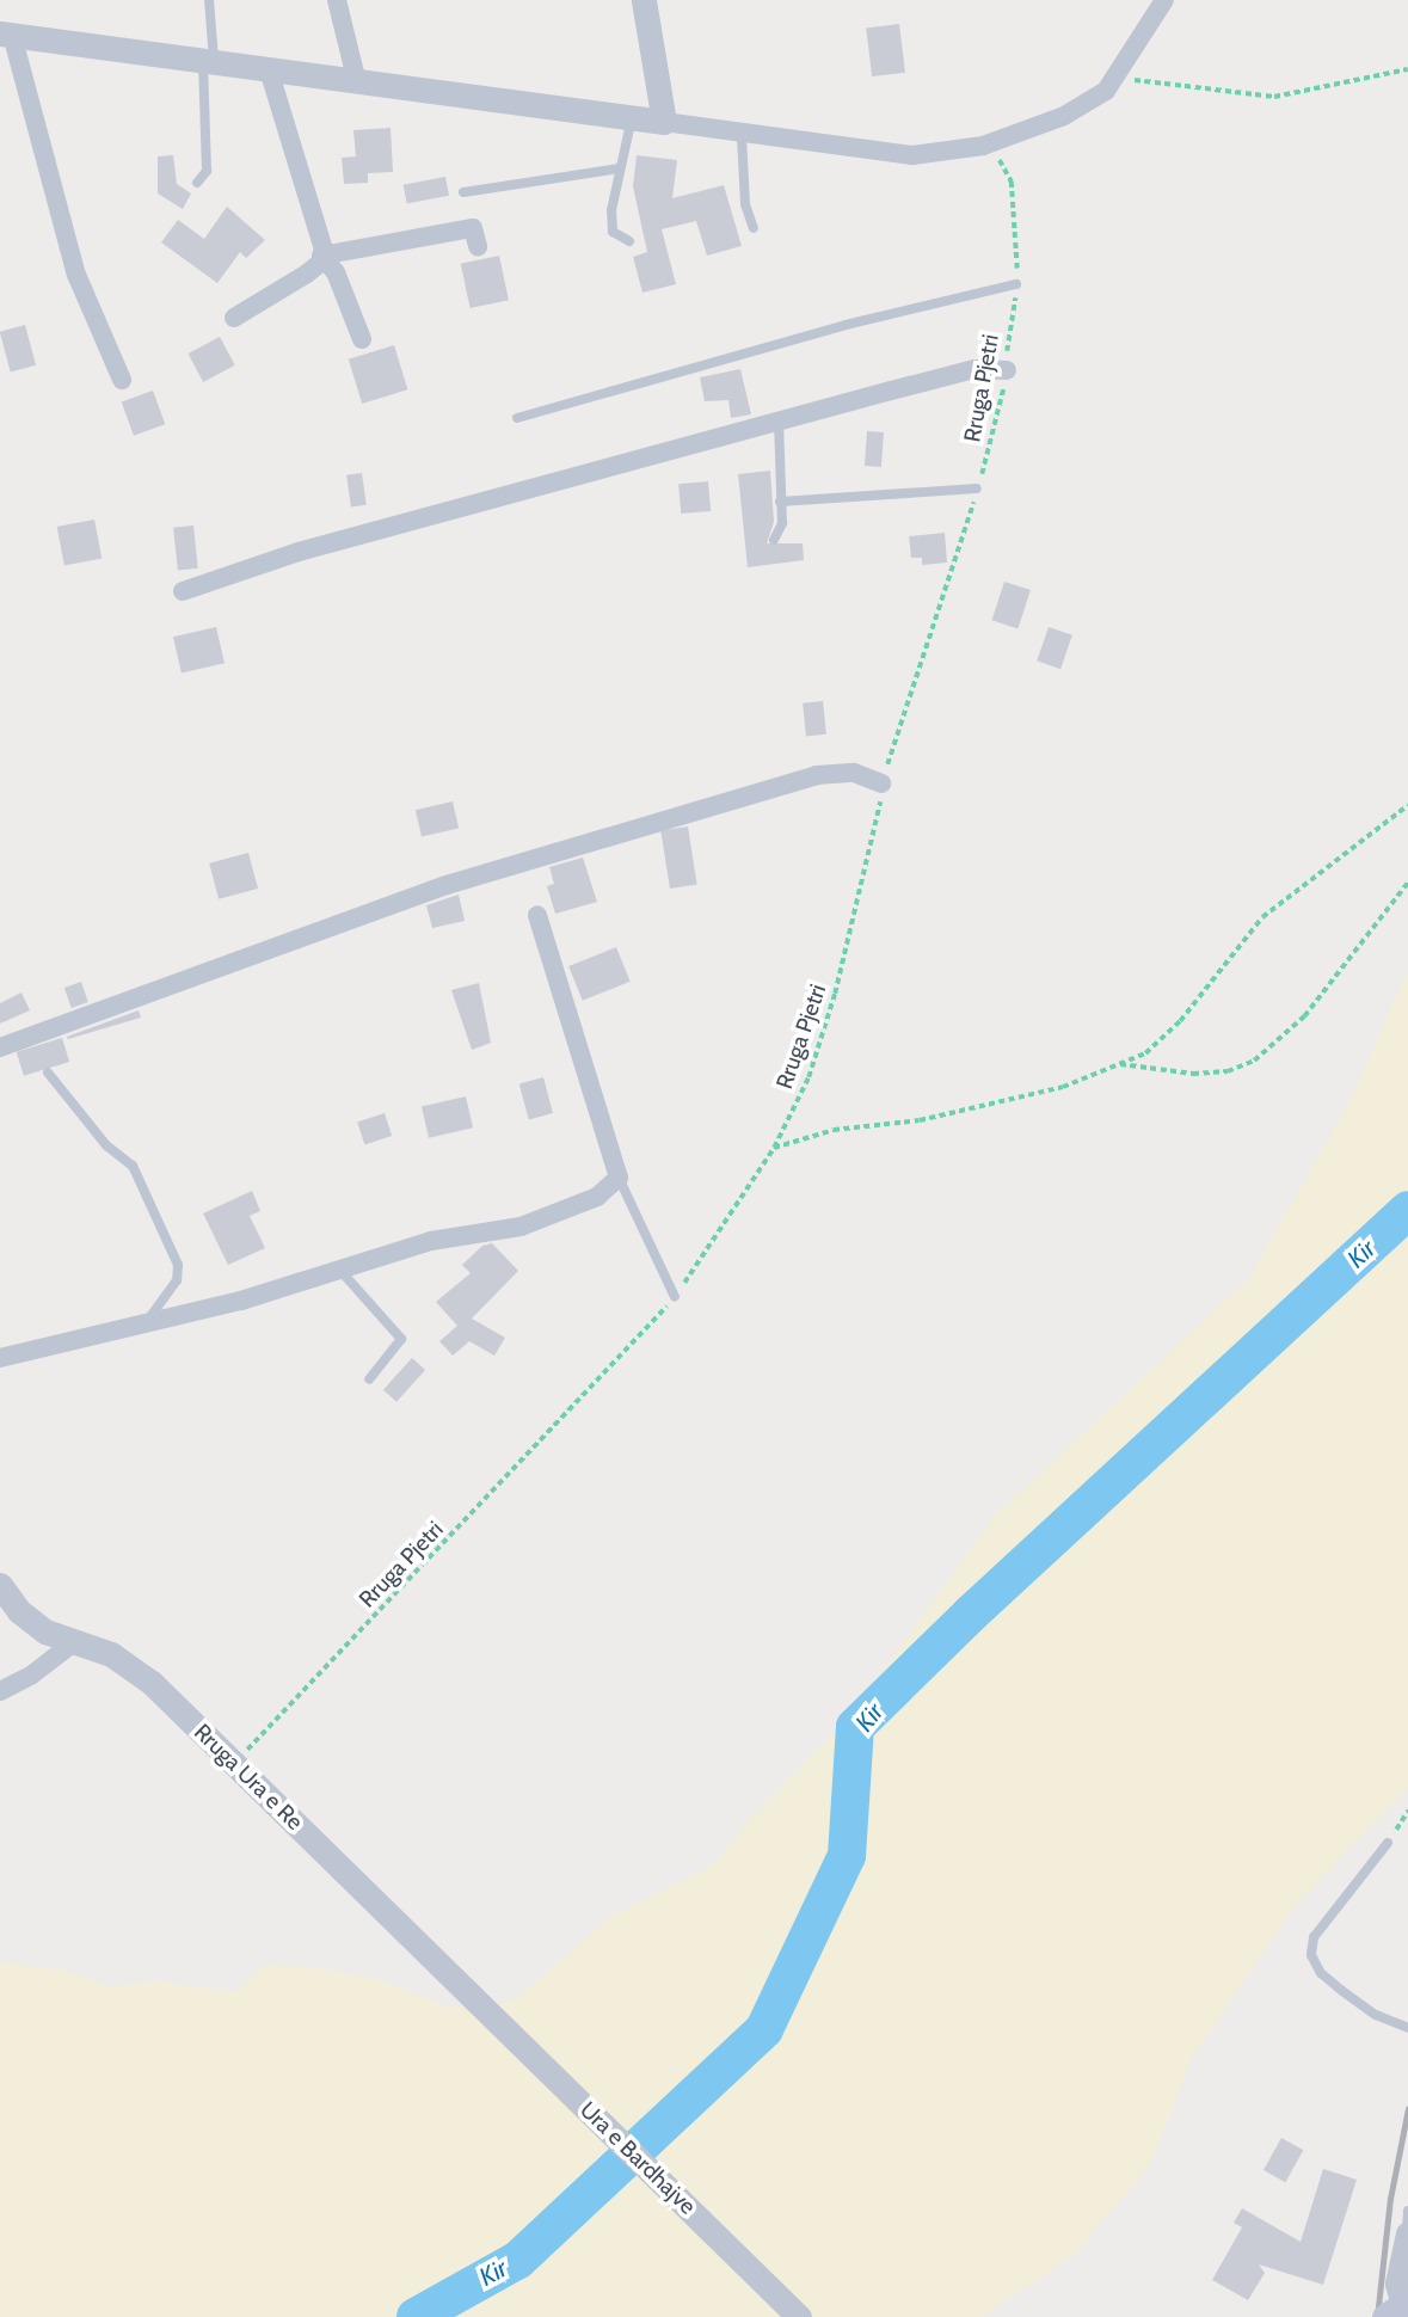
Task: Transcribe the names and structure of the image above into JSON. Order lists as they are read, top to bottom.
{
  "streets": {
    "street": ["Rruga Ura e Re", "Ura e Bardhajve"],
    "path": ["Rruga Pjetri"]
  },
  "crossings": [
    ["Rruga Pjetri", "Rruga Ura e Re"],
    ["Rruga Ura e Re", "Ura e Bardhajve"]
  ],
  "water": ["Kir"]
}
